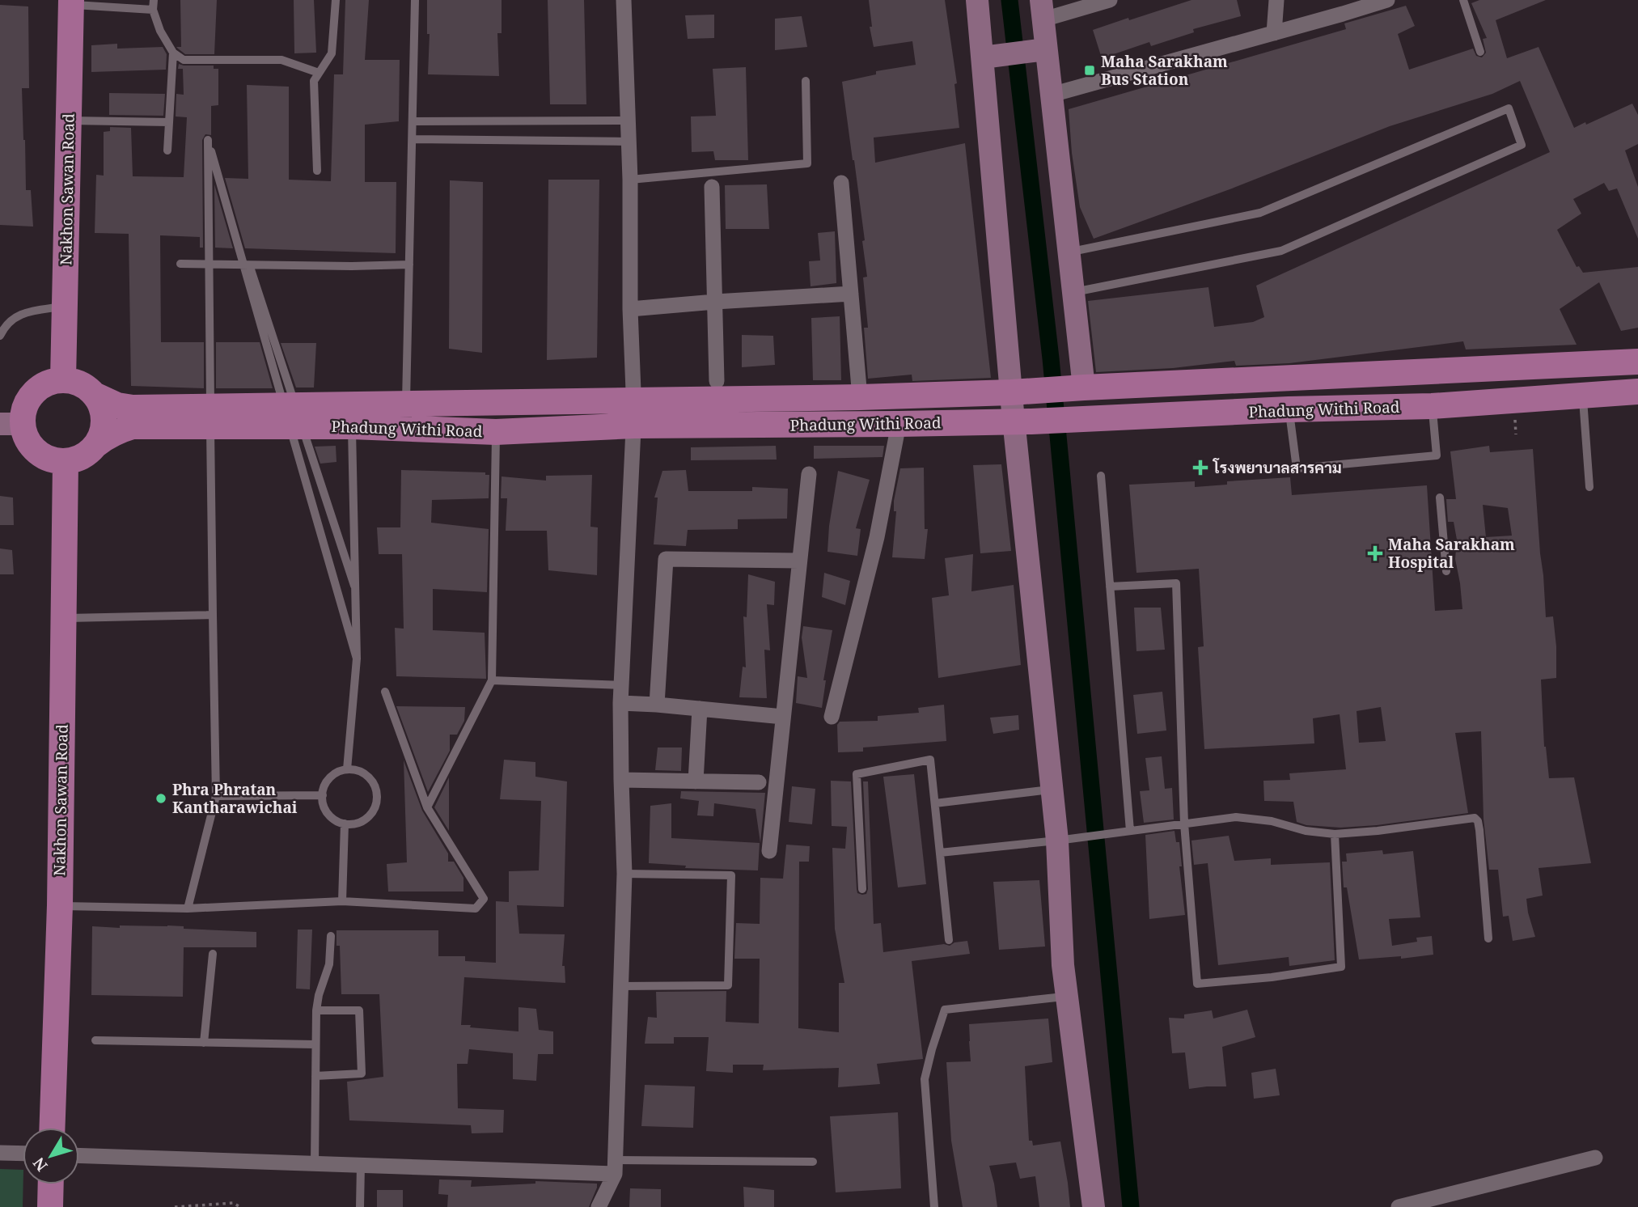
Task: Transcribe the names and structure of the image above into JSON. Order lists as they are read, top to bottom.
{
  "streets": {
    "main road": ["Nakhon Sawan Road", "Phadung Withi Road"]
  },
  "crossings": [
    ["Nakhon Sawan Road", "Phadung Withi Road"]
  ],
  "places": {
    "transit": ["Maha Sarakham Bus Station"],
    "health": ["โรงพยาบาลสารคาม", "Maha Sarakham Hospital"],
    "other": ["Phra Phratan Kantharawichai"]
  },
  "north": "bottom left"
}
